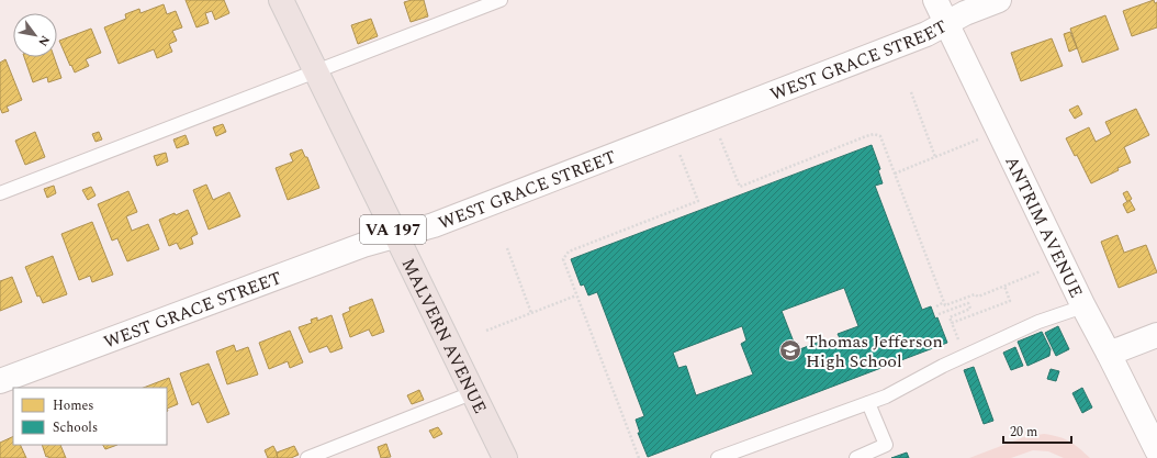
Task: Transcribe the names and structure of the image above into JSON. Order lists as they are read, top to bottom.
{
  "streets": {
    "main road": ["VA 197", "MALVERN AVENUE"],
    "street": ["WEST GRACE STREET", "ANTRIM AVENUE"]
  },
  "crossings": [
    ["WEST GRACE STREET", "ANTRIM AVENUE"],
    ["WEST GRACE STREET", "MALVERN AVENUE"]
  ],
  "places": {
    "school or university": ["Thomas Jefferson High School"]
  },
  "legend": ["Homes", "Schools"],
  "scale_bar": "20 m",
  "north": "bottom right"
}
